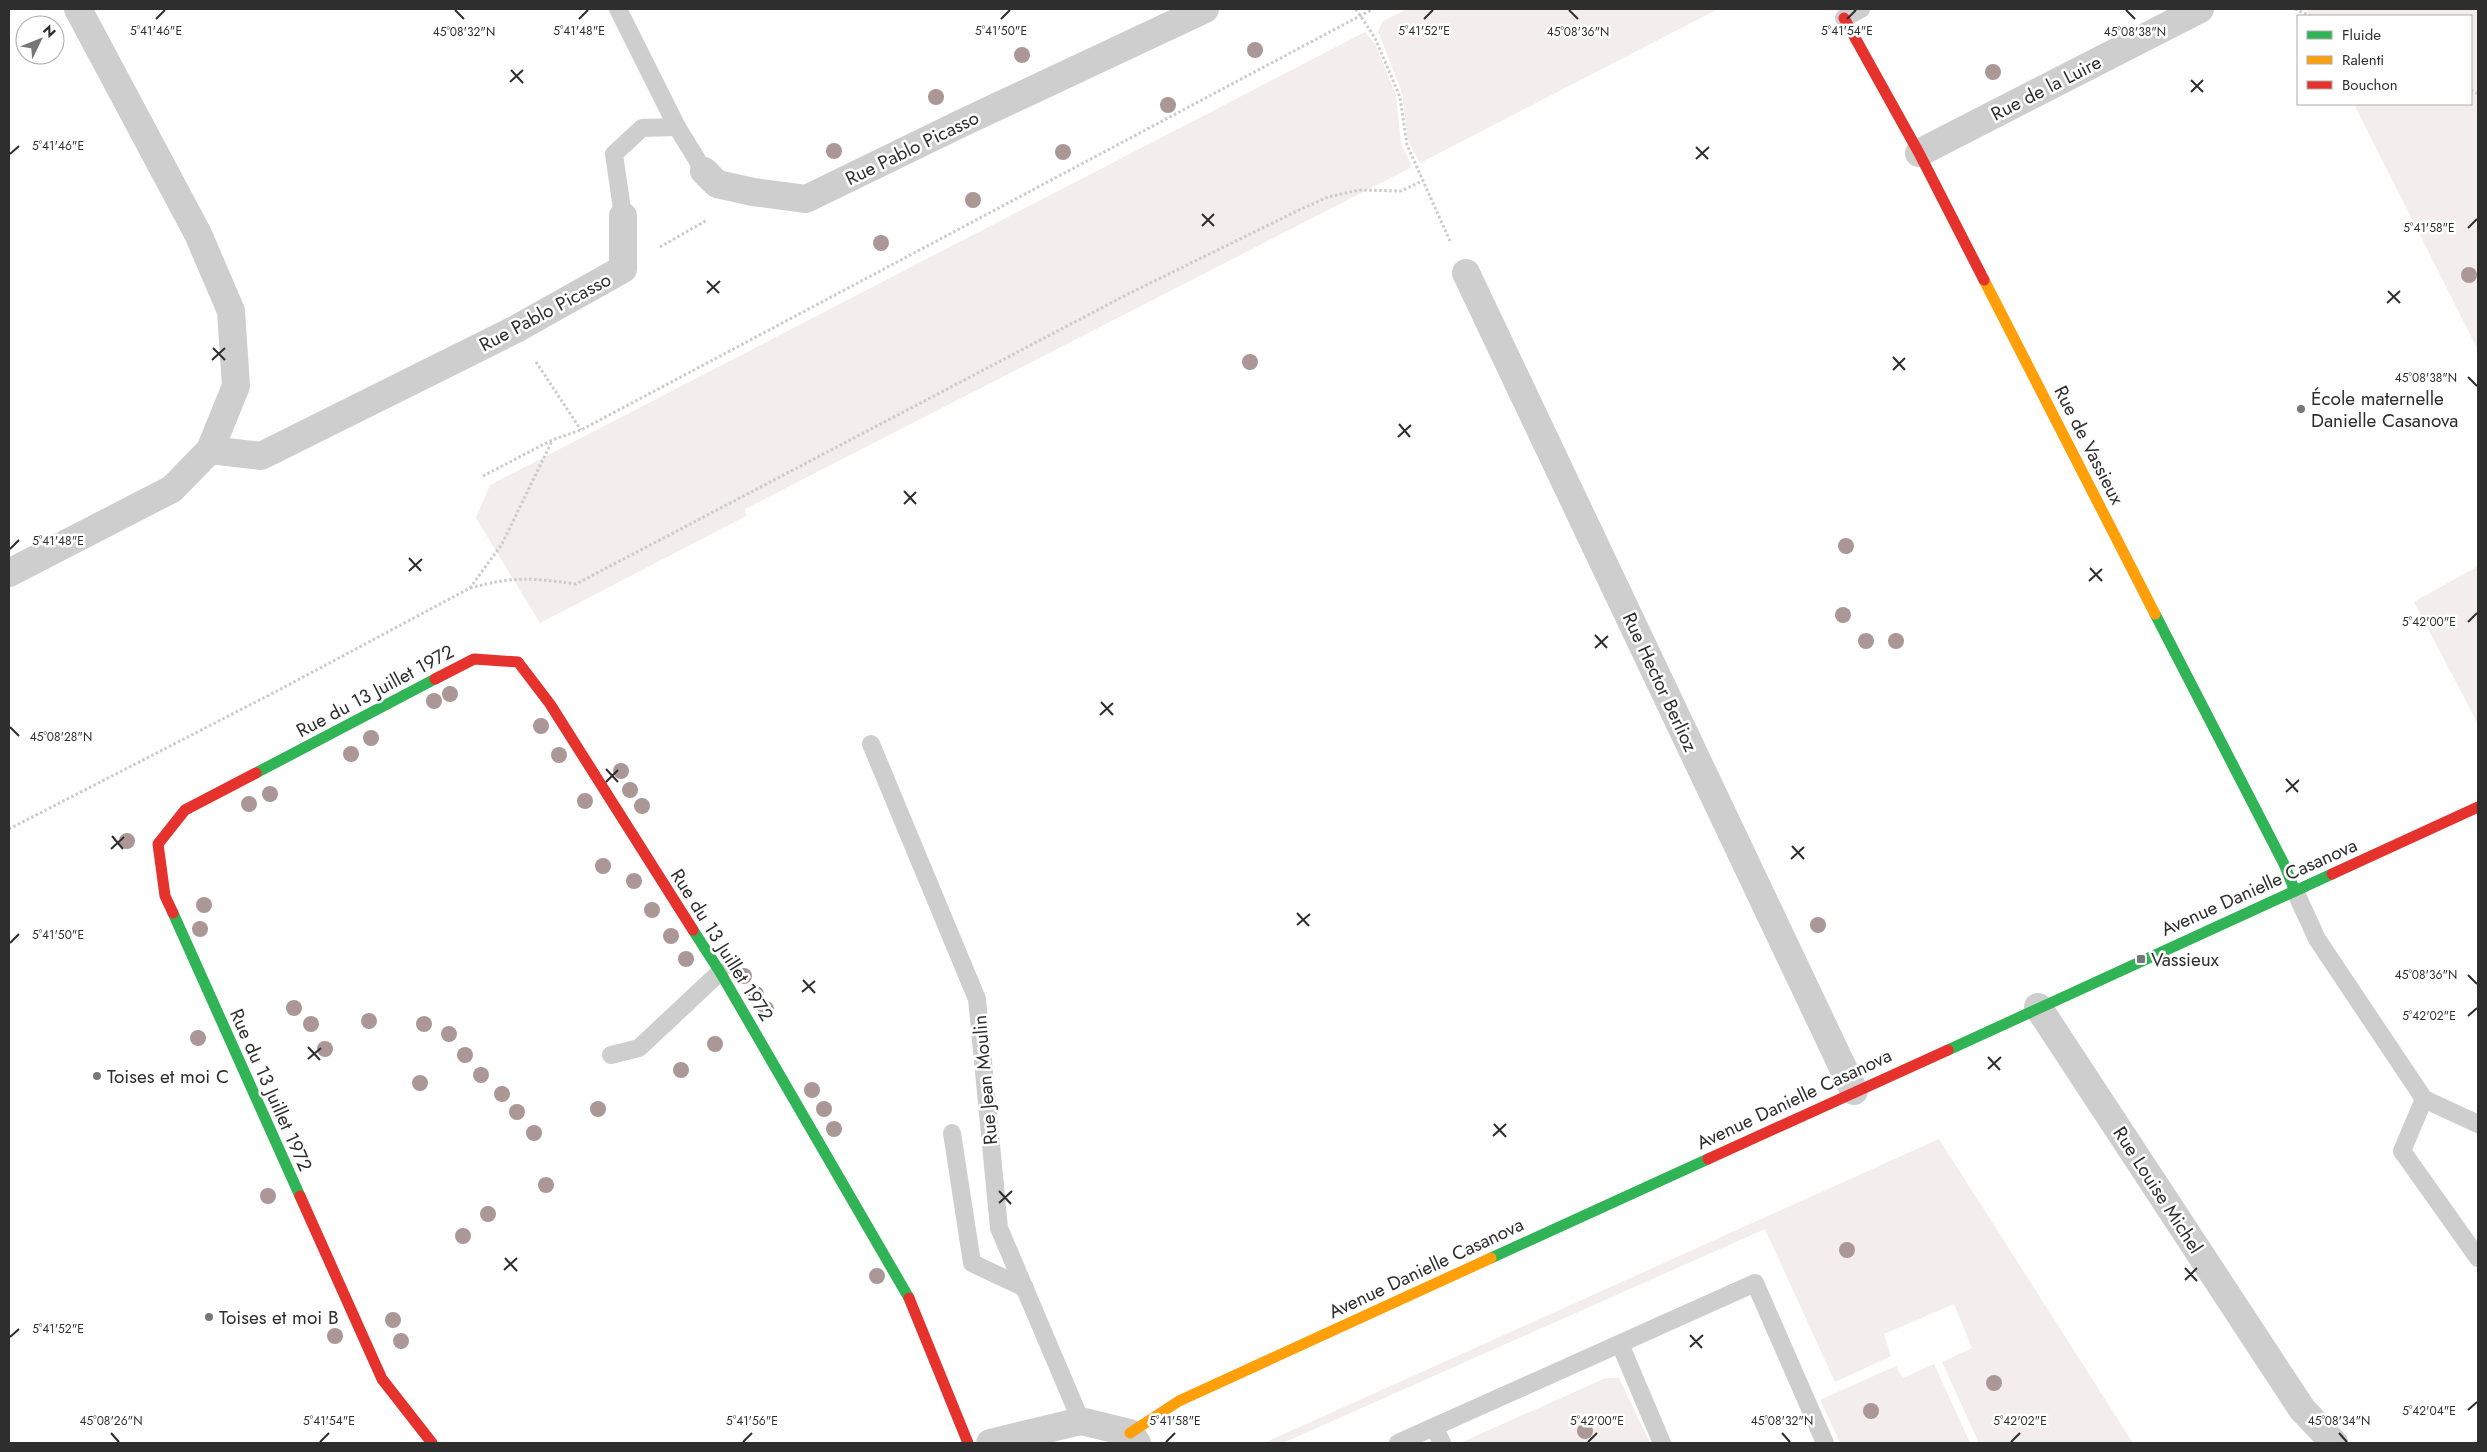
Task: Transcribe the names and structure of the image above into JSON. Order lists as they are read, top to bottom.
{
  "streets": {
    "street": [
      "Rue de la Luire",
      "Rue Pablo Picasso",
      "Rue de Vassieux",
      "Rue Hector Berlioz",
      "Rue du 13 Juillet 1972",
      "Avenue Danielle Casanova",
      "Rue Louise Michel"
    ],
    "lane": ["Rue Jean Moulin"]
  },
  "crossings": [
    ["Rue de la Luire", "Rue de Vassieux"],
    ["Rue de Vassieux", "Avenue Danielle Casanova"],
    ["Rue Hector Berlioz", "Avenue Danielle Casanova"],
    ["Avenue Danielle Casanova", "Rue Louise Michel"]
  ],
  "places": {
    "other": ["École maternelle Danielle Casanova", "Toises et moi C", "Toises et moi B"],
    "transit": ["Vassieux"]
  },
  "legend": ["Fluide", "Ralenti", "Bouchon"],
  "north": "top right",
  "coordinates": [
    "5°41'46\"E",
    "5°41'48\"E",
    "5°41'50\"E",
    "5°41'52\"E",
    "5°41'54\"E",
    "45°08'32\"N",
    "45°08'36\"N",
    "45°08'38\"N",
    "5°41'58\"E",
    "5°42'00\"E",
    "45°08'28\"N",
    "5°42'02\"E",
    "5°42'04\"E",
    "45°08'26\"N",
    "45°08'34\"N",
    "5°41'56\"E"
  ]
}
